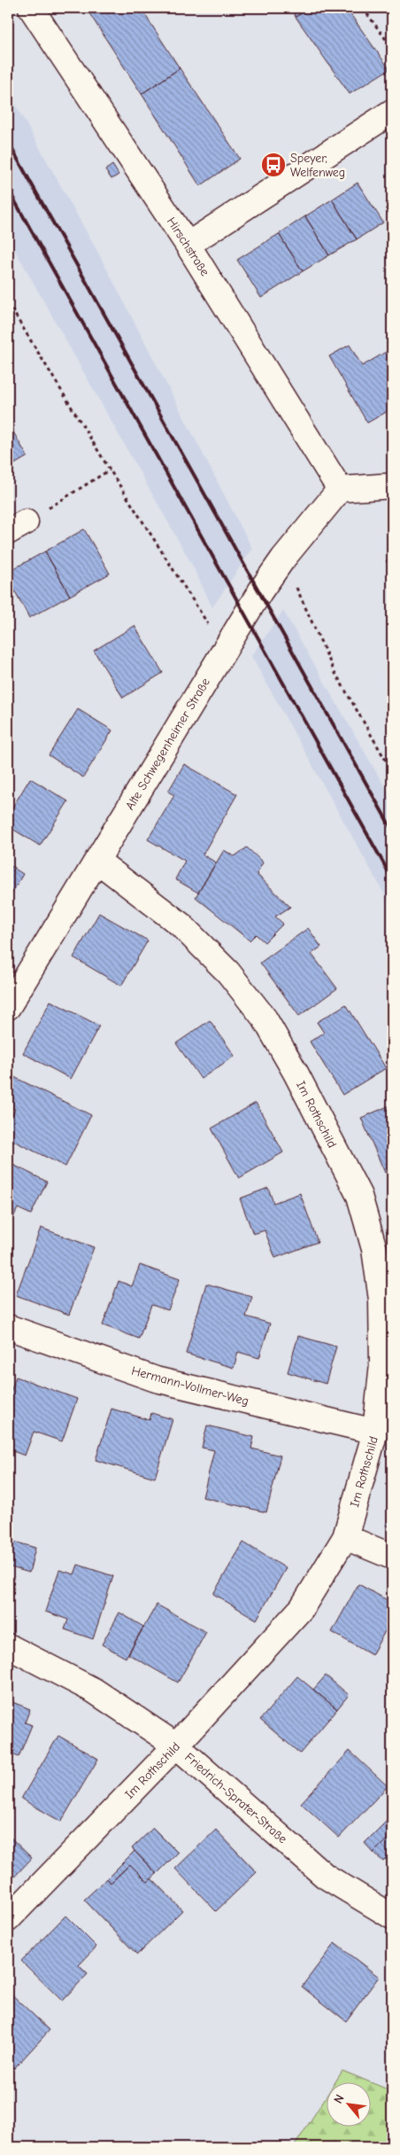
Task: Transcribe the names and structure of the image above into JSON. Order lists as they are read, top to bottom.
{
  "streets": {
    "street": [
      "Hirschstraße",
      "Alte Schwegenheimer Straße",
      "Im Rothschild",
      "Hermann-Vollmer-Weg",
      "Friedrich-Sprater-Straße"
    ]
  },
  "crossings": [
    ["Hirschstraße", "Alte Schwegenheimer Straße"],
    ["Alte Schwegenheimer Straße", "Im Rothschild"],
    ["Im Rothschild", "Hermann-Vollmer-Weg"],
    ["Im Rothschild", "Friedrich-Sprater-Straße"]
  ],
  "places": {
    "bus stop": ["Speyer, Welfenweg"]
  },
  "north": "top left"
}
